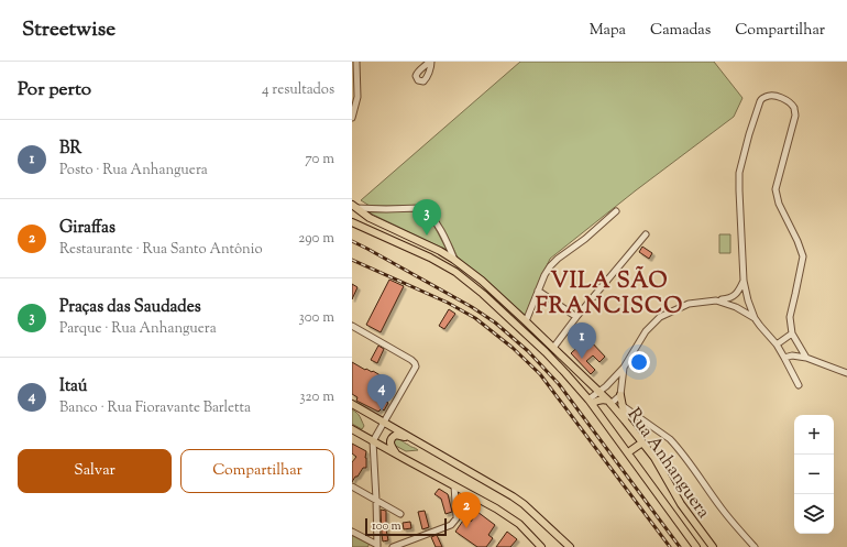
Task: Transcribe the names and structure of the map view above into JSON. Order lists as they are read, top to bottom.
{
  "streets": {
    "main road": ["Rua Anhanguera"]
  },
  "districts": ["VILA SÃO FRANCISCO"],
  "scale_bar": "100 m",
  "page": {
    "header": "Streetwise",
    "nav": ["Mapa", "Camadas", "Compartilhar"],
    "heading": ["Por perto", "4 resultados"],
    "list": [
      {
        "mark": "1",
        "name": "BR",
        "note": "Posto · Rua Anhanguera",
        "value": "70 m"
      },
      {
        "mark": "2",
        "name": "Giraffas",
        "note": "Restaurante · Rua Santo Antônio",
        "value": "290 m"
      },
      {
        "mark": "3",
        "name": "Praças das Saudades",
        "note": "Parque · Rua Anhanguera",
        "value": "300 m"
      },
      {
        "mark": "4",
        "name": "Itaú",
        "note": "Banco · Rua Fioravante Barletta",
        "value": "320 m"
      }
    ],
    "pins": [
      "3",
      "1",
      "4",
      "2"
    ],
    "map_buttons": ["+", "−"],
    "buttons": ["Salvar", "Compartilhar"],
    "scale": "100 m"
  }
}
